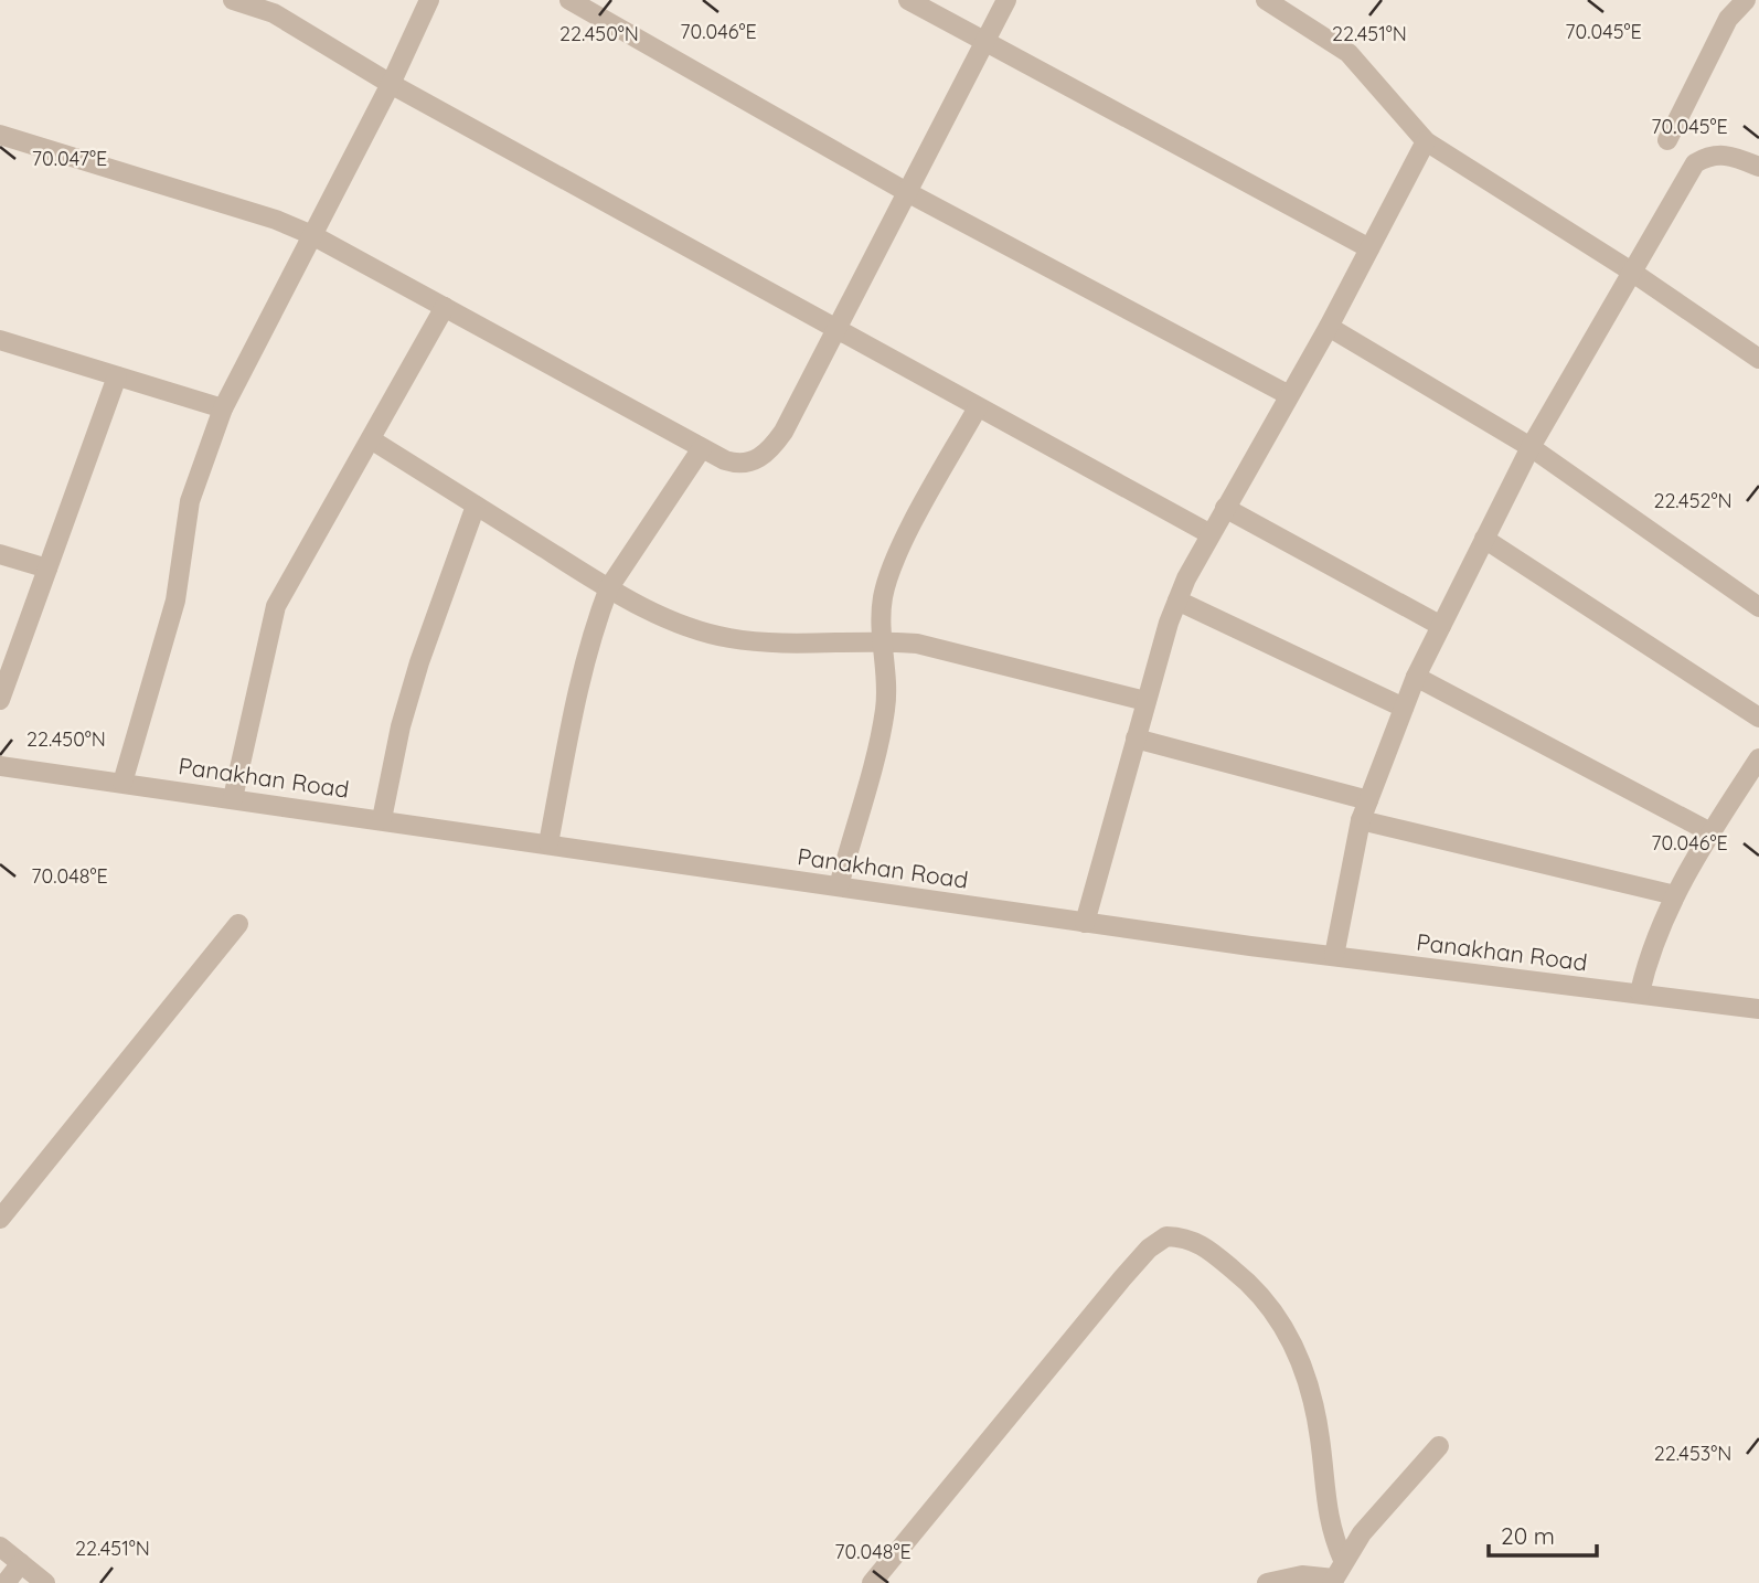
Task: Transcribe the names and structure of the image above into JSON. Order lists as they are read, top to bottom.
{
  "streets": {
    "street": ["Panakhan Road"]
  },
  "scale_bar": "20 m",
  "coordinates": [
    "70.046°E",
    "70.045°E",
    "22.451°N",
    "22.450°N",
    "70.047°E",
    "22.452°N",
    "70.048°E",
    "22.453°N"
  ]
}
